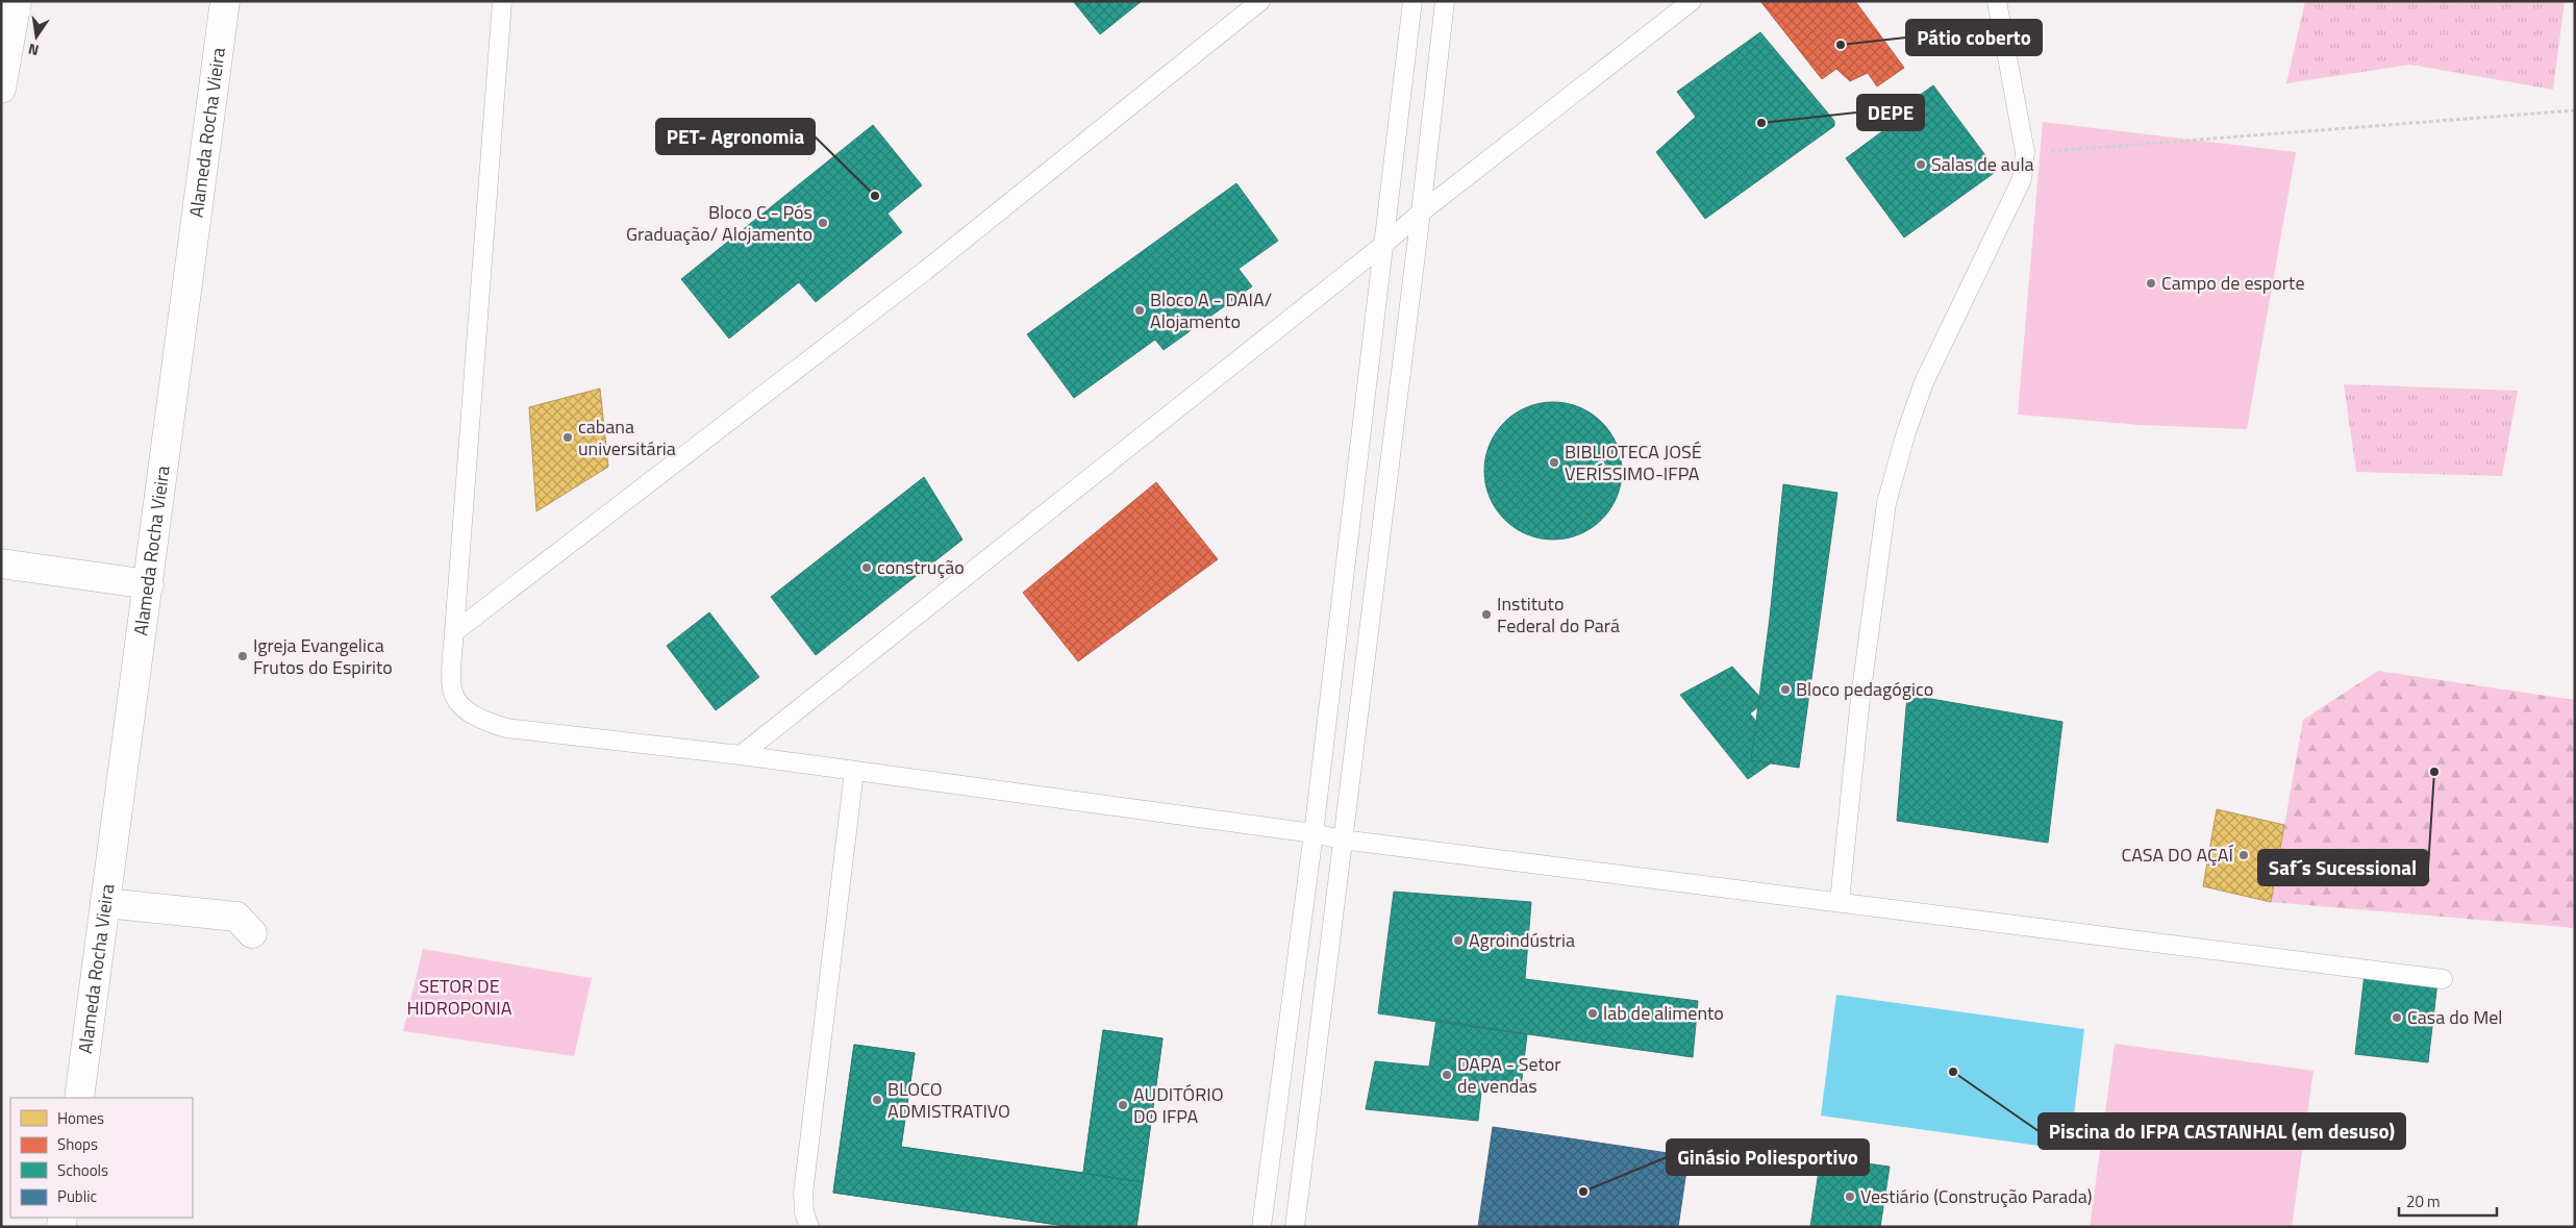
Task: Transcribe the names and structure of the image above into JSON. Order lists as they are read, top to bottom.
{
  "streets": {
    "street": ["Alameda Rocha Vieira"]
  },
  "parks": ["SETOR DE HIDROPONIA"],
  "places": [
    "Pátio coberto",
    "DEPE",
    "Salas de aula",
    "PET- Agronomia",
    "Bloco C - Pós Graduação/ Alojamento",
    "Campo de esporte",
    "Bloco A - DAIA/ Alojamento",
    "cabana universitária",
    "BIBLIOTECA JOSÉ VERÍSSIMO-IFPA",
    "construção",
    "Instituto Federal do Pará",
    "Igreja Evangelica Frutos do Espirito",
    "Bloco pedagógico",
    "Saf´s Sucessional",
    "CASA DO AÇAÍ",
    "Agroindústria",
    "lab de alimento",
    "Casa do Mel",
    "Piscina do IFPA CASTANHAL (em desuso)",
    "DAPA - Setor de vendas",
    "BLOCO ADMISTRATIVO",
    "AUDITÓRIO DO IFPA",
    "Ginásio Poliesportivo",
    "Vestiário (Construção Parada)"
  ],
  "legend": [
    "Homes",
    "Shops",
    "Schools",
    "Public"
  ],
  "scale_bar": "20 m",
  "north": "bottom"
}
